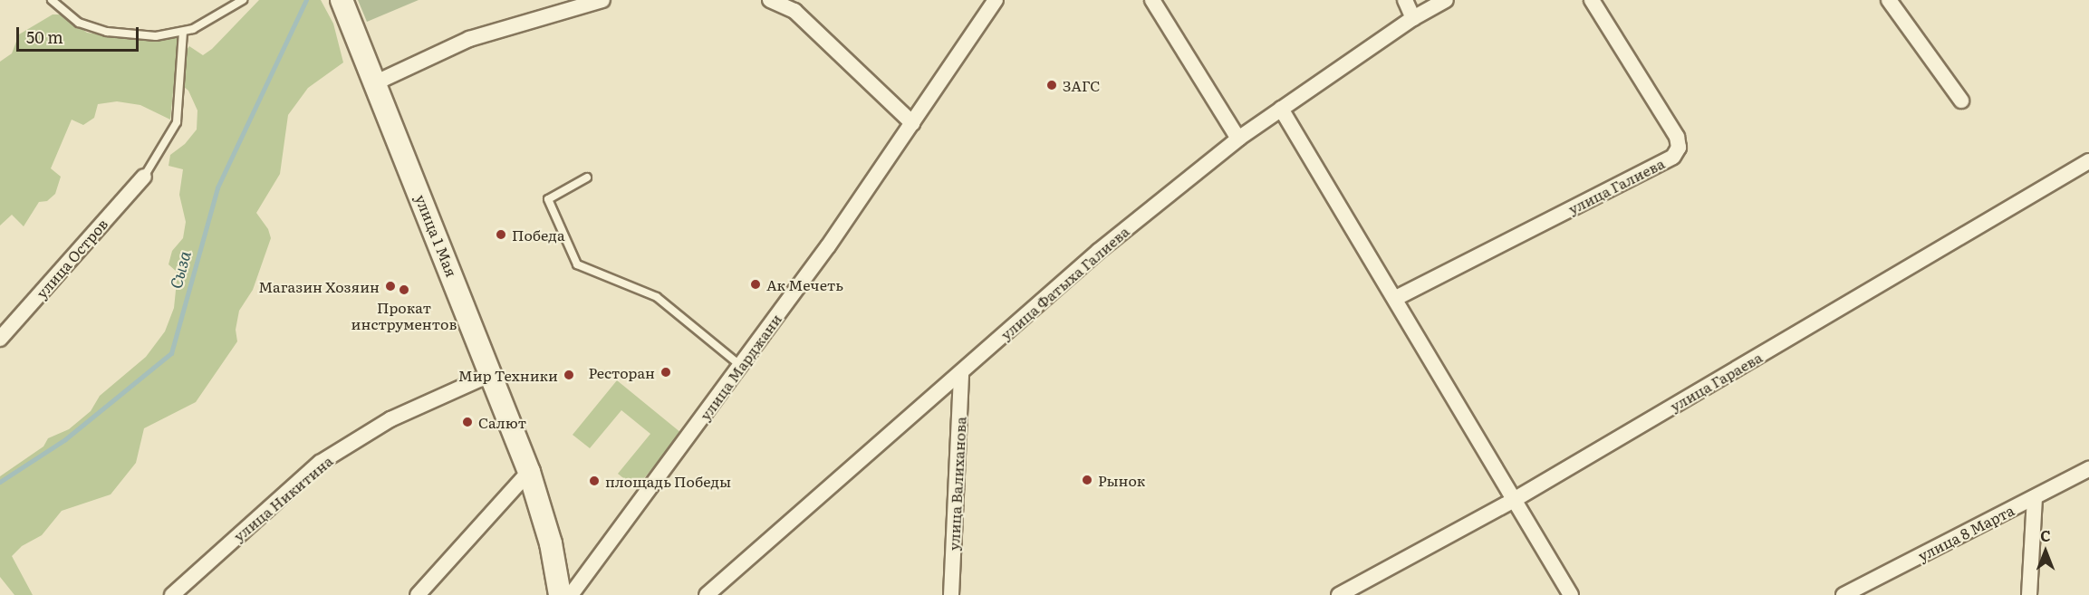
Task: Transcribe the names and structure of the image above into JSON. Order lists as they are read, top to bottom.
{
  "streets": {
    "main road": ["улица 1 Мая"],
    "street": [
      "улица Галиева",
      "улица Остров",
      "улица Фатыха Галиева",
      "улица Марджани",
      "улица Гараева",
      "улица Валиханова",
      "улица Никитина",
      "улица 8 Марта"
    ]
  },
  "crossings": [
    ["улица 1 Мая", "улица Никитина"],
    ["улица Фатыха Галиева", "улица Валиханова"]
  ],
  "water": ["Сыза"],
  "places": [
    "ЗАГС",
    "Победа",
    "Ак Мечеть",
    "Магазин Хозяин",
    "Прокат инструментов",
    "Ресторан",
    "Мир Техники",
    "Салют",
    "Рынок",
    "площадь Победы"
  ],
  "scale_bar": "50 m",
  "north": "top"
}
